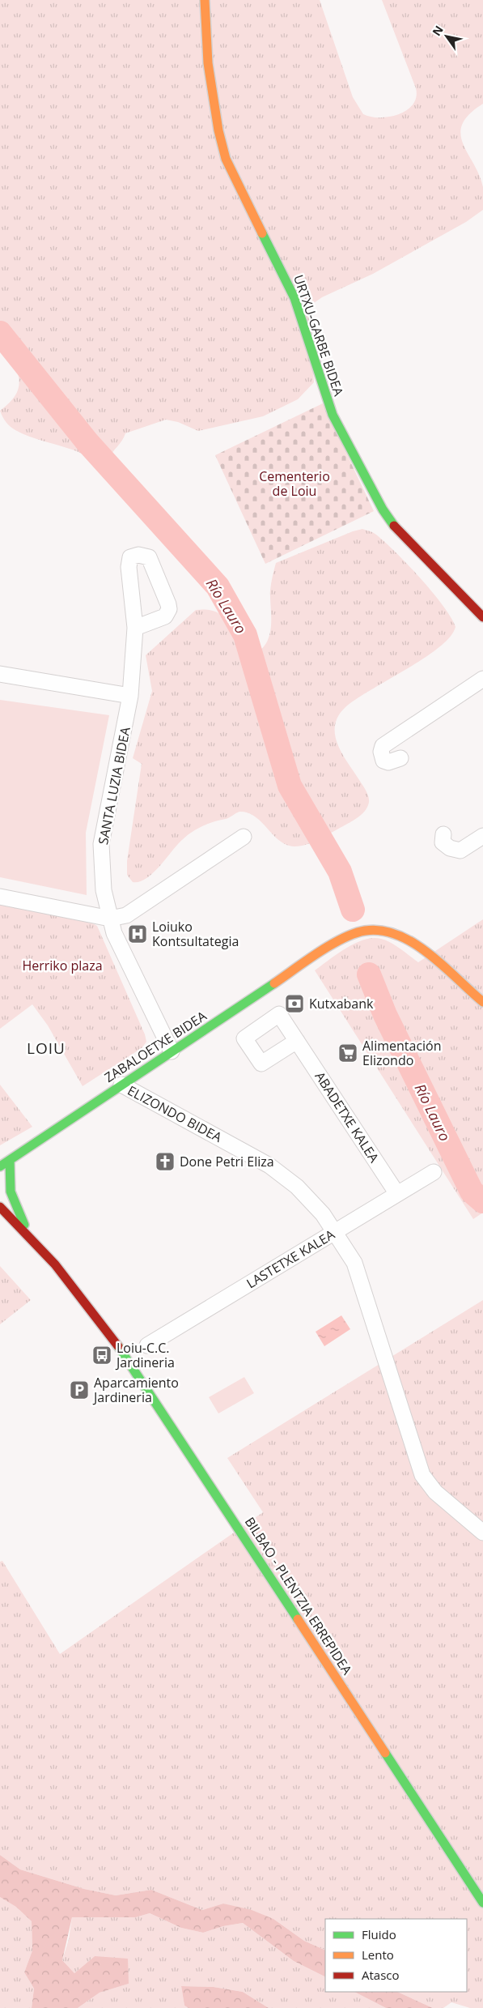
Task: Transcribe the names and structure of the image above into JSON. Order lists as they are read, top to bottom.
{
  "streets": {
    "main road": ["URTXU-GARBE BIDEA", "ZABALOETXE BIDEA", "BILBAO - PLENTZIA ERREPIDEA"],
    "street": [
      "SANTA LUZIA BIDEA",
      "ELIZONDO BIDEA",
      "ABADETXE KALEA",
      "LASTETXE KALEA"
    ]
  },
  "crossings": [
    ["SANTA LUZIA BIDEA", "ZABALOETXE BIDEA"],
    ["ZABALOETXE BIDEA", "ELIZONDO BIDEA"],
    ["ELIZONDO BIDEA", "LASTETXE KALEA"],
    ["ABADETXE KALEA", "LASTETXE KALEA"]
  ],
  "districts": ["LOIU"],
  "water": ["Río Lauro"],
  "parks": ["Cementerio de Loiu", "Herriko plaza"],
  "places": {
    "hospital": ["Loiuko Kontsultategia"],
    "bank": ["Kutxabank"],
    "supermarket": ["Alimentación Elizondo"],
    "church": ["Done Petri Eliza"],
    "bus stop": ["Loiu-C.C. Jardineria"],
    "parking": ["Aparcamiento Jardineria"]
  },
  "legend": ["Fluido", "Lento", "Atasco"],
  "north": "top left"
}
